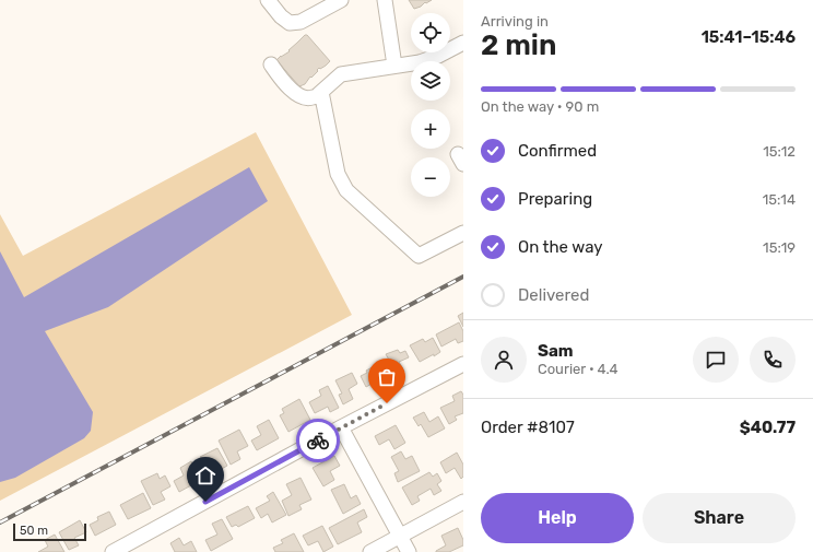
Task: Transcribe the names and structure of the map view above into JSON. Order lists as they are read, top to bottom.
{
  "scale_bar": "50 m",
  "page": {
    "heading": ["2 min", "Arriving in", "15:41–15:46"],
    "panel": [
      "Sam",
      "Courier · 4.4",
      "Order #8107",
      "$40.77"
    ],
    "map_buttons": ["+", "−"],
    "bar": "On the way · 90 m",
    "list": [
      ["Confirmed", "15:12"],
      ["Preparing", "15:14"],
      ["On the way", "15:19"],
      "Delivered"
    ],
    "buttons": ["Help", "Share"],
    "scale": "50 m"
  }
}
